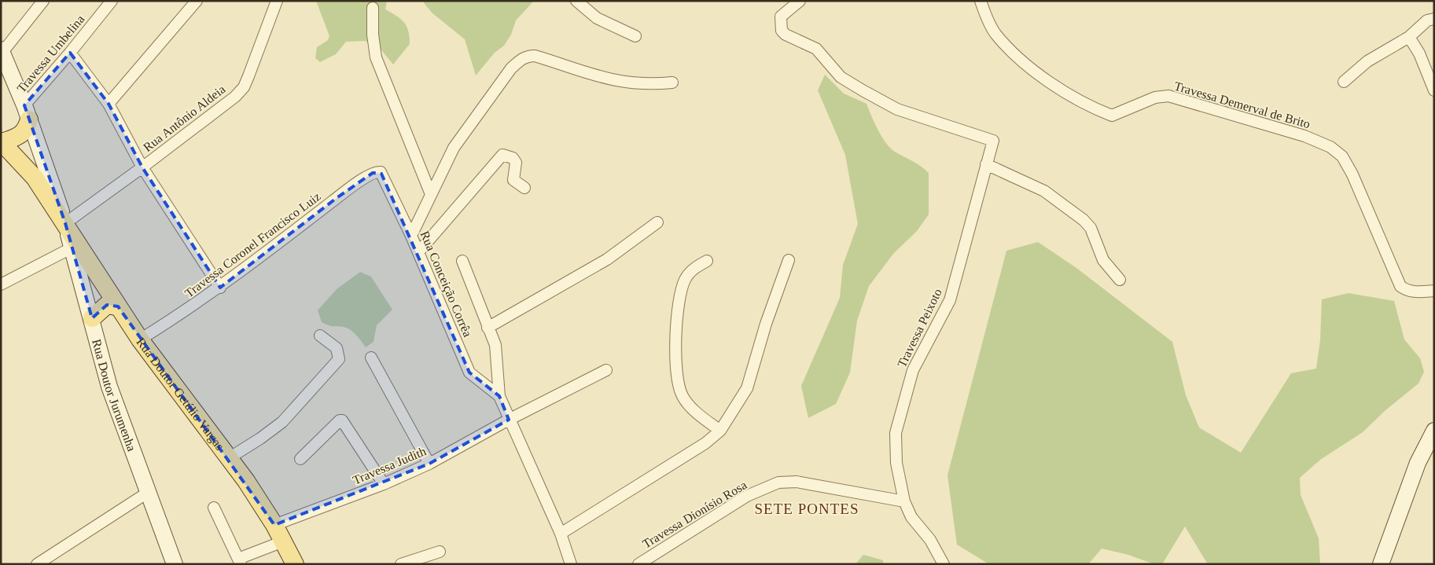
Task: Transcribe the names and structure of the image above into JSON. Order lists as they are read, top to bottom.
{
  "streets": {
    "main road": ["Rua Doutor Getúlio Vargas", "Rua Doutor Jurumenha"],
    "street": [
      "Travessa Umbelina",
      "Travessa Demerval de Brito",
      "Rua Antônio Aldeia",
      "Travessa Coronel Francisco Luiz",
      "Rua Conceição Corrêa",
      "Travessa Peixoto",
      "Travessa Judith",
      "Travessa Dionísio Rosa"
    ]
  },
  "crossings": [
    ["Travessa Umbelina", "Rua Doutor Jurumenha"],
    ["Rua Antônio Aldeia", "Rua Doutor Getúlio Vargas"],
    ["Rua Antônio Aldeia", "Rua Doutor Jurumenha"],
    ["Travessa Coronel Francisco Luiz", "Rua Conceição Corrêa"],
    ["Travessa Coronel Francisco Luiz", "Rua Doutor Getúlio Vargas"],
    ["Rua Conceição Corrêa", "Travessa Judith"],
    ["Travessa Peixoto", "Travessa Dionísio Rosa"],
    ["Rua Doutor Getúlio Vargas", "Rua Doutor Jurumenha"],
    ["Rua Doutor Getúlio Vargas", "Travessa Judith"]
  ],
  "districts": ["SETE PONTES"]
}
